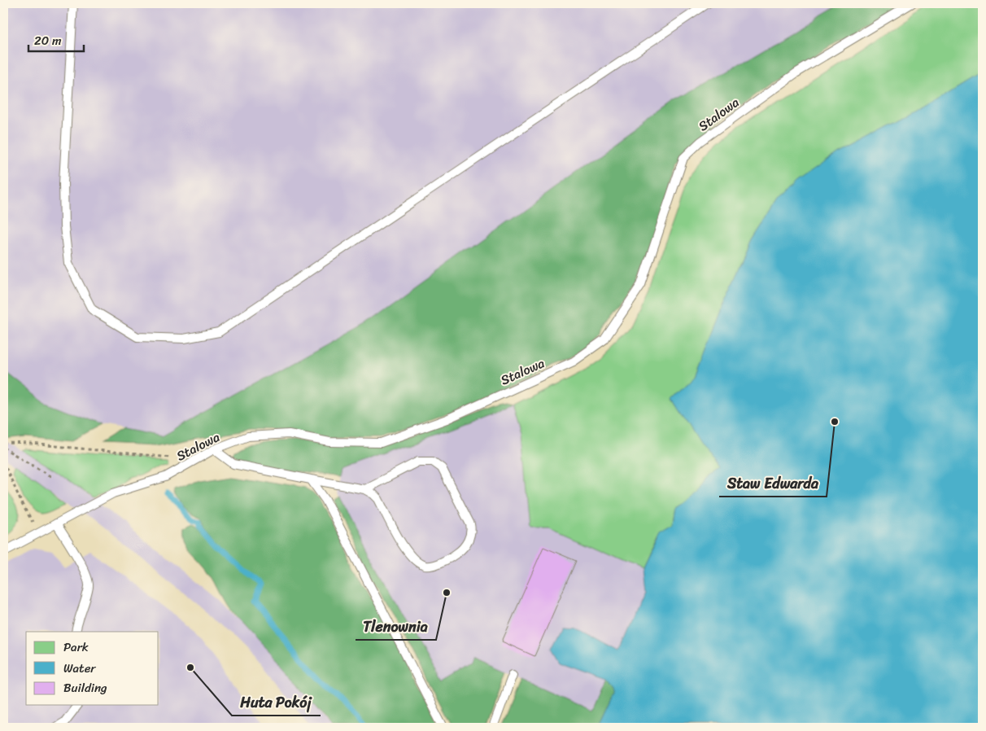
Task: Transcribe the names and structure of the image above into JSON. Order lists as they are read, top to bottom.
{
  "streets": {
    "lane": ["Stalowa"]
  },
  "places": ["Staw Edwarda", "Tlenownia", "Huta Pokój"],
  "legend": ["Park", "Water", "Building"],
  "scale_bar": "20 m"
}
